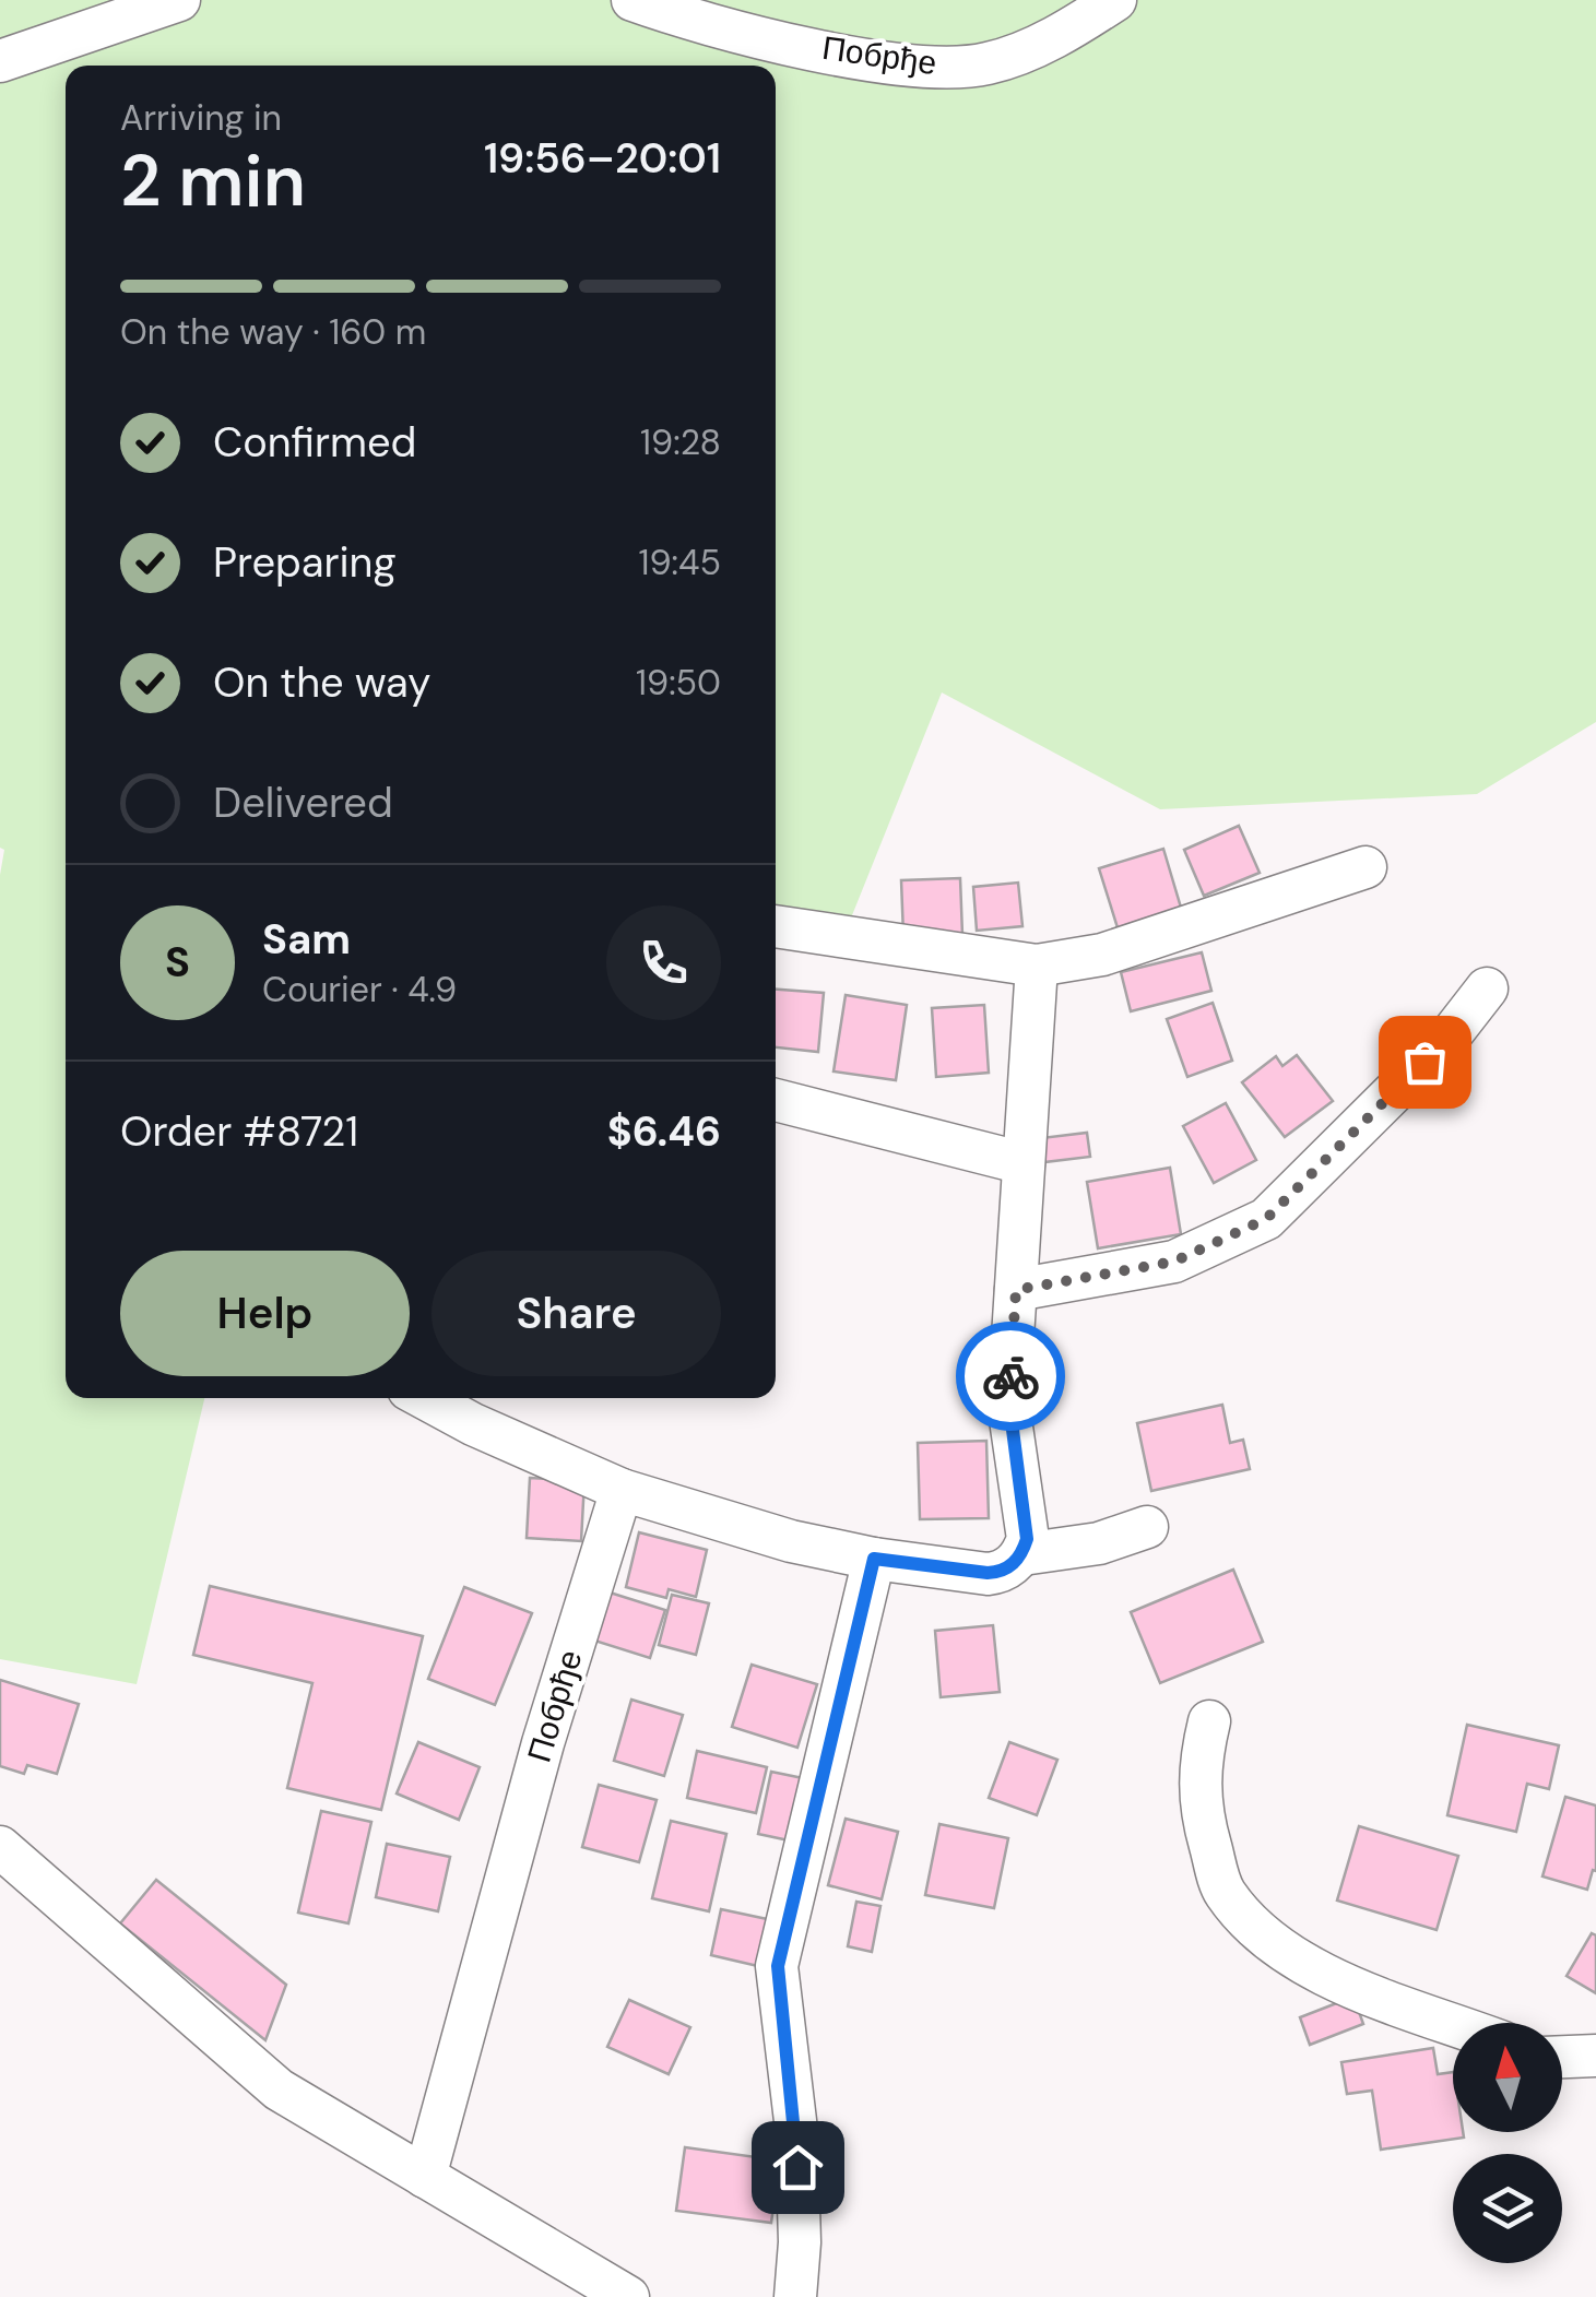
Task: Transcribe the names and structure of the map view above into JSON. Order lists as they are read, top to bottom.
{
  "streets": {
    "street": ["Побрђе"]
  },
  "north": "top",
  "page": {
    "heading": ["2 min", "Arriving in", "19:56–20:01"],
    "panel": [
      "Sam",
      "Courier · 4.9",
      "Order #8721",
      "$6.46"
    ],
    "bar": "On the way · 160 m",
    "list": [
      ["Confirmed", "19:28"],
      ["Preparing", "19:45"],
      ["On the way", "19:50"],
      "Delivered"
    ],
    "round": "S",
    "buttons": ["Help", "Share"]
  }
}
